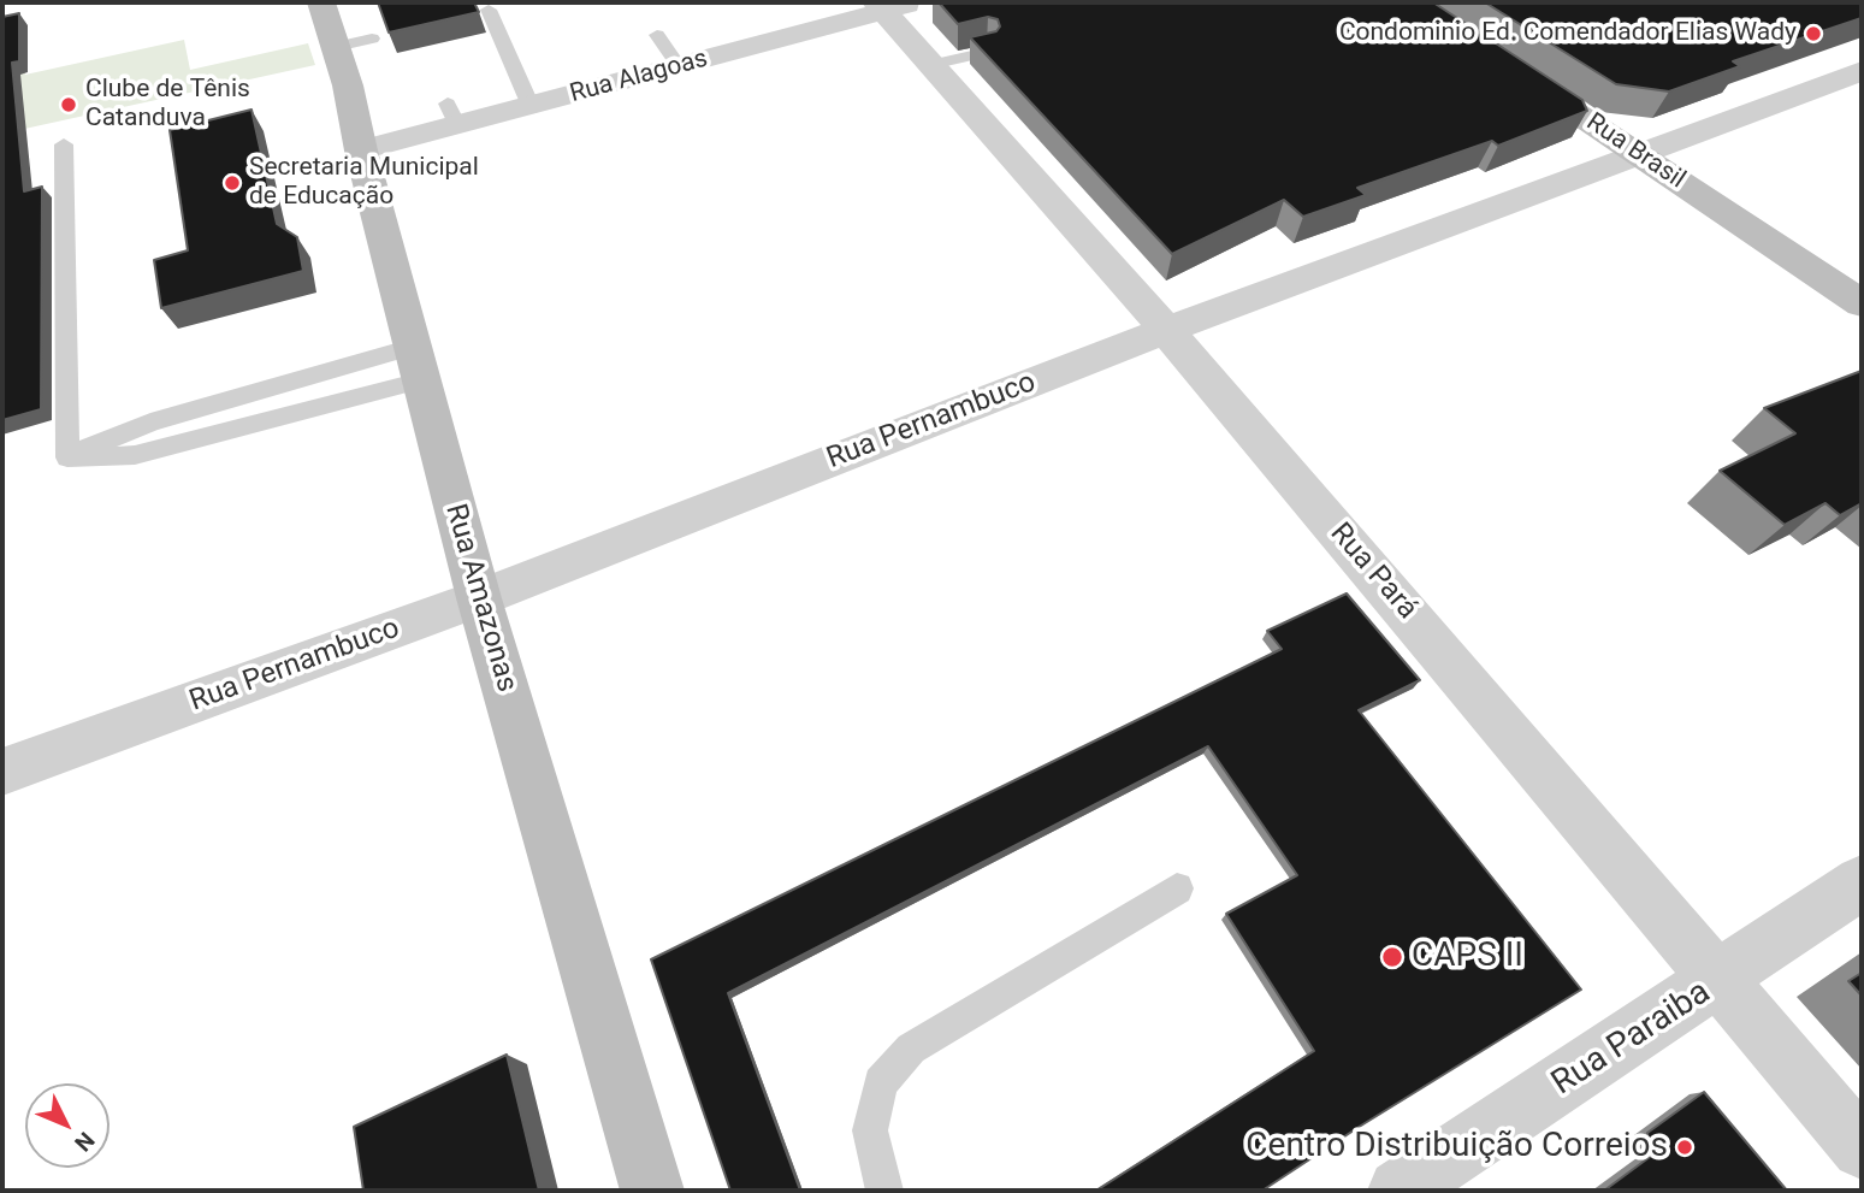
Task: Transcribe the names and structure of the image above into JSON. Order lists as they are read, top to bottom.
{
  "streets": {
    "street": [
      "Rua Alagoas",
      "Rua Brasil",
      "Rua Pernambuco",
      "Rua Pará",
      "Rua Amazonas",
      "Rua Paraiba"
    ]
  },
  "crossings": [
    ["Rua Alagoas", "Rua Pará"],
    ["Rua Alagoas", "Rua Amazonas"],
    ["Rua Brasil", "Rua Pernambuco"],
    ["Rua Pernambuco", "Rua Pará"],
    ["Rua Pernambuco", "Rua Amazonas"],
    ["Rua Pará", "Rua Paraiba"]
  ],
  "places": [
    "Condominio Ed. Comendador Elias Wady",
    "Clube de Tênis Catanduva",
    "Secretaria Municipal de Educação",
    "CAPS II",
    "Centro Distribuição Correios"
  ],
  "north": "bottom right"
}
